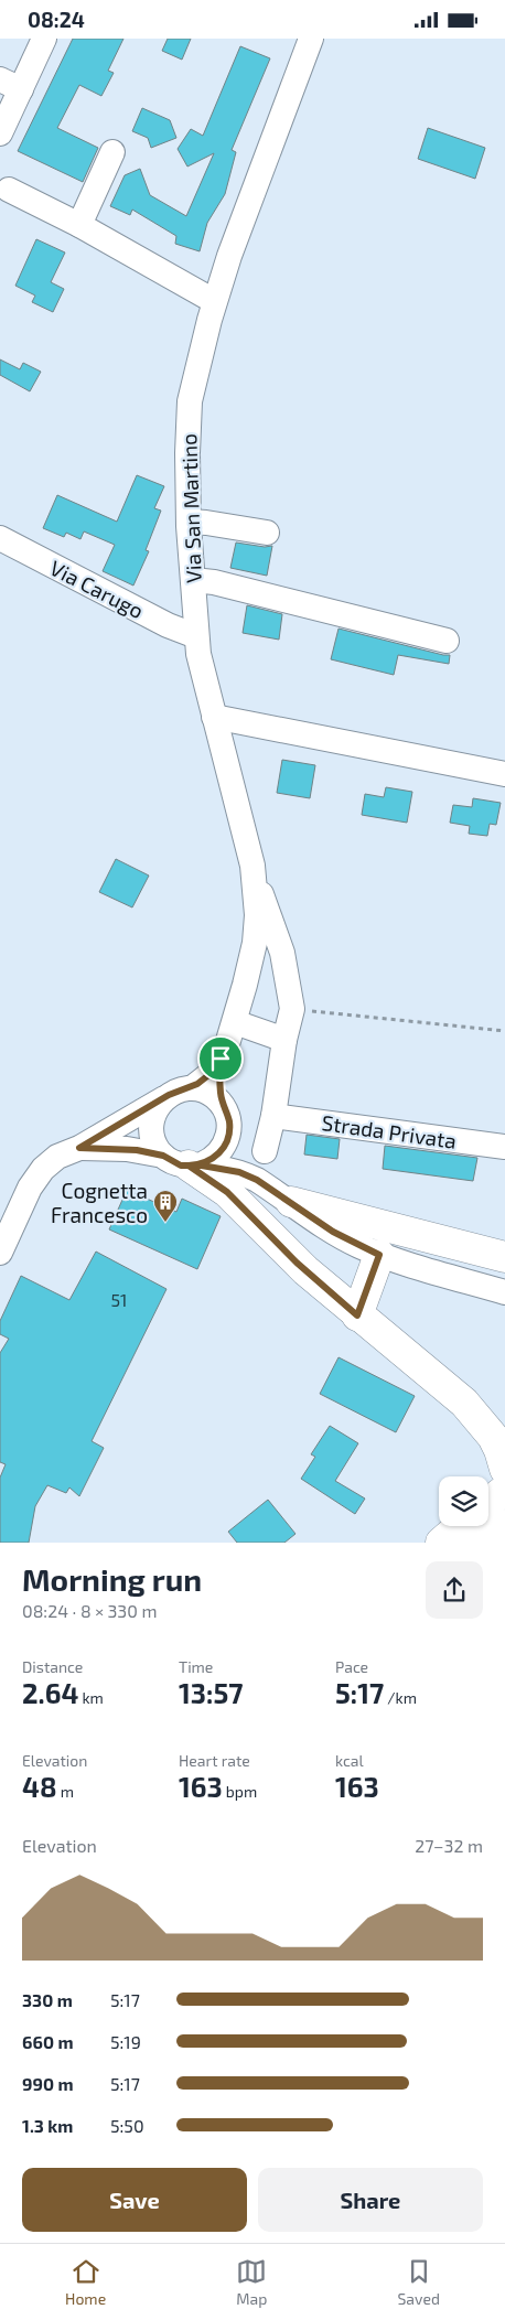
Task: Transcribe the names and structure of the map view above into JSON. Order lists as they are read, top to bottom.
{
  "streets": {
    "street": ["Via San Martino", "Via Carugo", "Strada Privata"]
  },
  "crossings": [
    ["Via San Martino", "Via Carugo"]
  ],
  "places": {
    "building": ["Cognetta Francesco"]
  },
  "house_numbers": ["51"],
  "page": {
    "status": "08:24",
    "heading": ["Morning run", "08:24 · 8 × 330 m"],
    "stats": [
      ["Distance", "2.64 km"],
      ["Time", "13:57"],
      ["Pace", "5:17 /km"],
      ["Elevation", "48 m"],
      ["Heart rate", "163 bpm"],
      ["kcal", "163"]
    ],
    "chart": ["Elevation", "27–32 m"],
    "list": [
      {
        "name": "330 m",
        "note": "5:17"
      },
      {
        "name": "660 m",
        "note": "5:19"
      },
      {
        "name": "990 m",
        "note": "5:17"
      },
      {
        "name": "1.3 km",
        "note": "5:50"
      }
    ],
    "buttons": ["Save", "Share"],
    "tabs": ["Home", "Map", "Saved"]
  }
}
